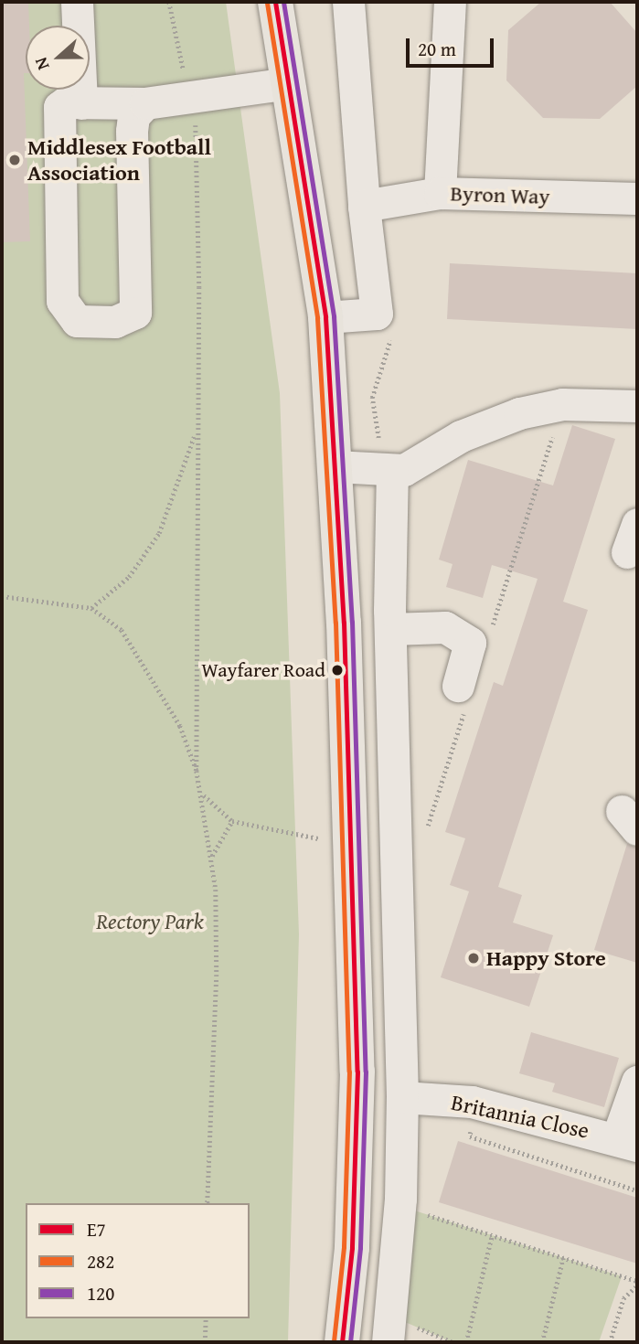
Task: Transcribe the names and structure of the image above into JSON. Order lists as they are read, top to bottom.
{
  "streets": {
    "street": ["Byron Way", "Britannia Close"]
  },
  "parks": ["Rectory Park"],
  "places": ["Middlesex Football Association", "Wayfarer Road", "Happy Store"],
  "lines": ["transit line E7", "transit line 120", "transit line 282"],
  "legend": ["E7", "282", "120"],
  "scale_bar": "20 m",
  "north": "left"
}
